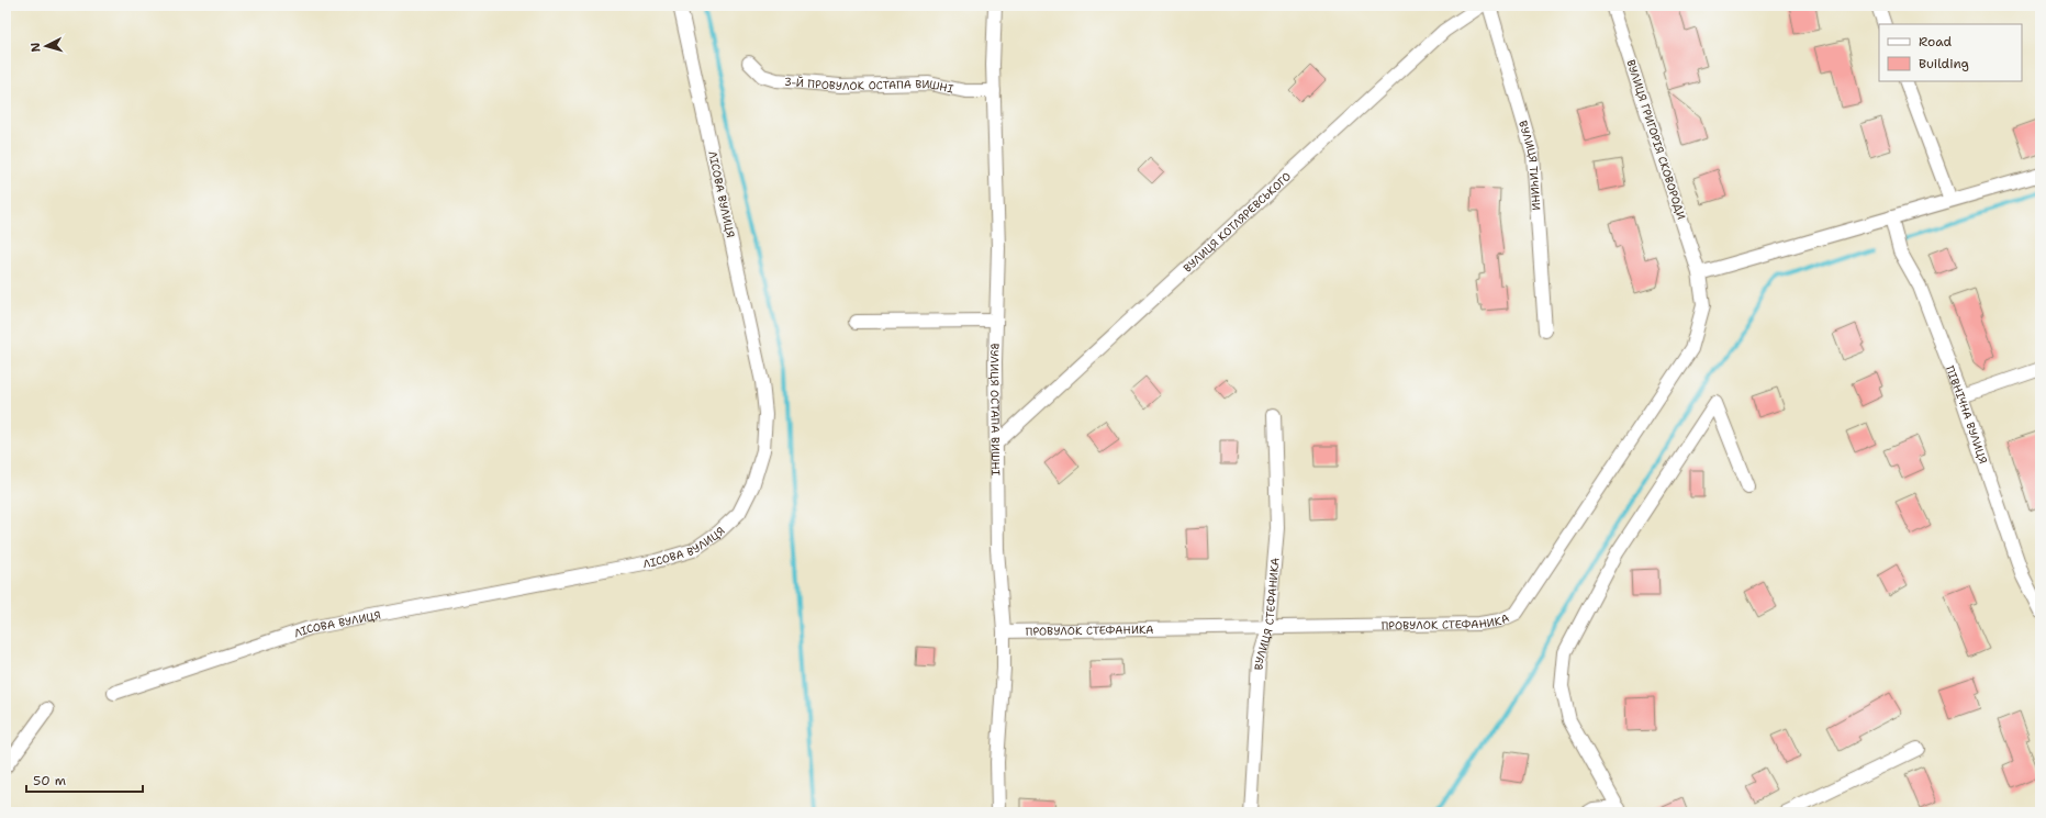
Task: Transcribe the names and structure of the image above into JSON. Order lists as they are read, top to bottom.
{
  "streets": {
    "street": [
      "3-Й ПРОВУЛОК ОСТАПА ВИШНІ",
      "ВУЛИЦЯ ГРИГОРІЯ СКОВОРОДИ",
      "ВУЛИЦЯ ТИЧИНИ",
      "ЛІСОВА ВУЛИЦЯ",
      "ВУЛИЦЯ КОТЛЯРЕВСЬКОГО",
      "ВУЛИЦЯ ОСТАПА ВИШНІ",
      "ПІВНІЧНА ВУЛИЦЯ",
      "ВУЛИЦЯ СТЕФАНИКА",
      "ПРОВУЛОК СТЕФАНИКА"
    ]
  },
  "crossings": [
    ["3-Й ПРОВУЛОК ОСТАПА ВИШНІ", "ВУЛИЦЯ ОСТАПА ВИШНІ"],
    ["ВУЛИЦЯ ГРИГОРІЯ СКОВОРОДИ", "ПРОВУЛОК СТЕФАНИКА"],
    ["ВУЛИЦЯ КОТЛЯРЕВСЬКОГО", "ВУЛИЦЯ ОСТАПА ВИШНІ"],
    ["ВУЛИЦЯ ОСТАПА ВИШНІ", "ПРОВУЛОК СТЕФАНИКА"],
    ["ВУЛИЦЯ СТЕФАНИКА", "ПРОВУЛОК СТЕФАНИКА"]
  ],
  "legend": ["Road", "Building"],
  "scale_bar": "50 m",
  "north": "left"
}
